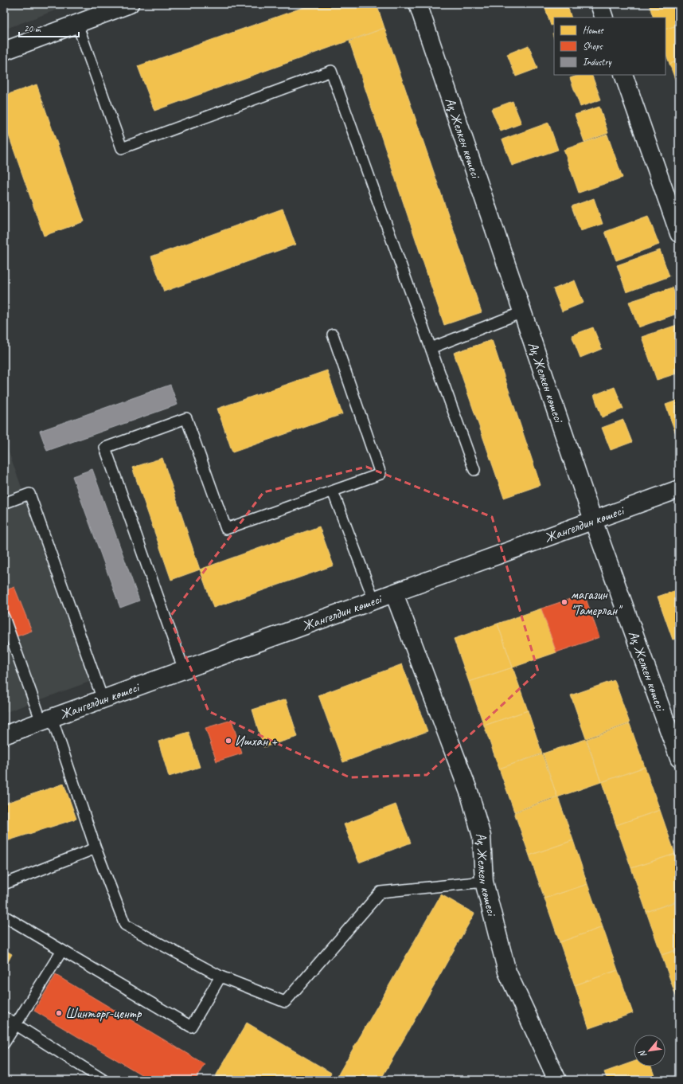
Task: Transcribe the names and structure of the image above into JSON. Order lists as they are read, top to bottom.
{
  "streets": {
    "street": ["Ақ Желкен көшесі", "Жангелдин көшесі"]
  },
  "crossings": [
    ["Ақ Желкен көшесі", "Жангелдин көшесі"]
  ],
  "places": ["магазин \"Тамерлан\"", "Ишхан +", "Шинторг-центр"],
  "legend": ["Homes", "Shops", "Industry"],
  "scale_bar": "20 m",
  "north": "bottom left"
}
